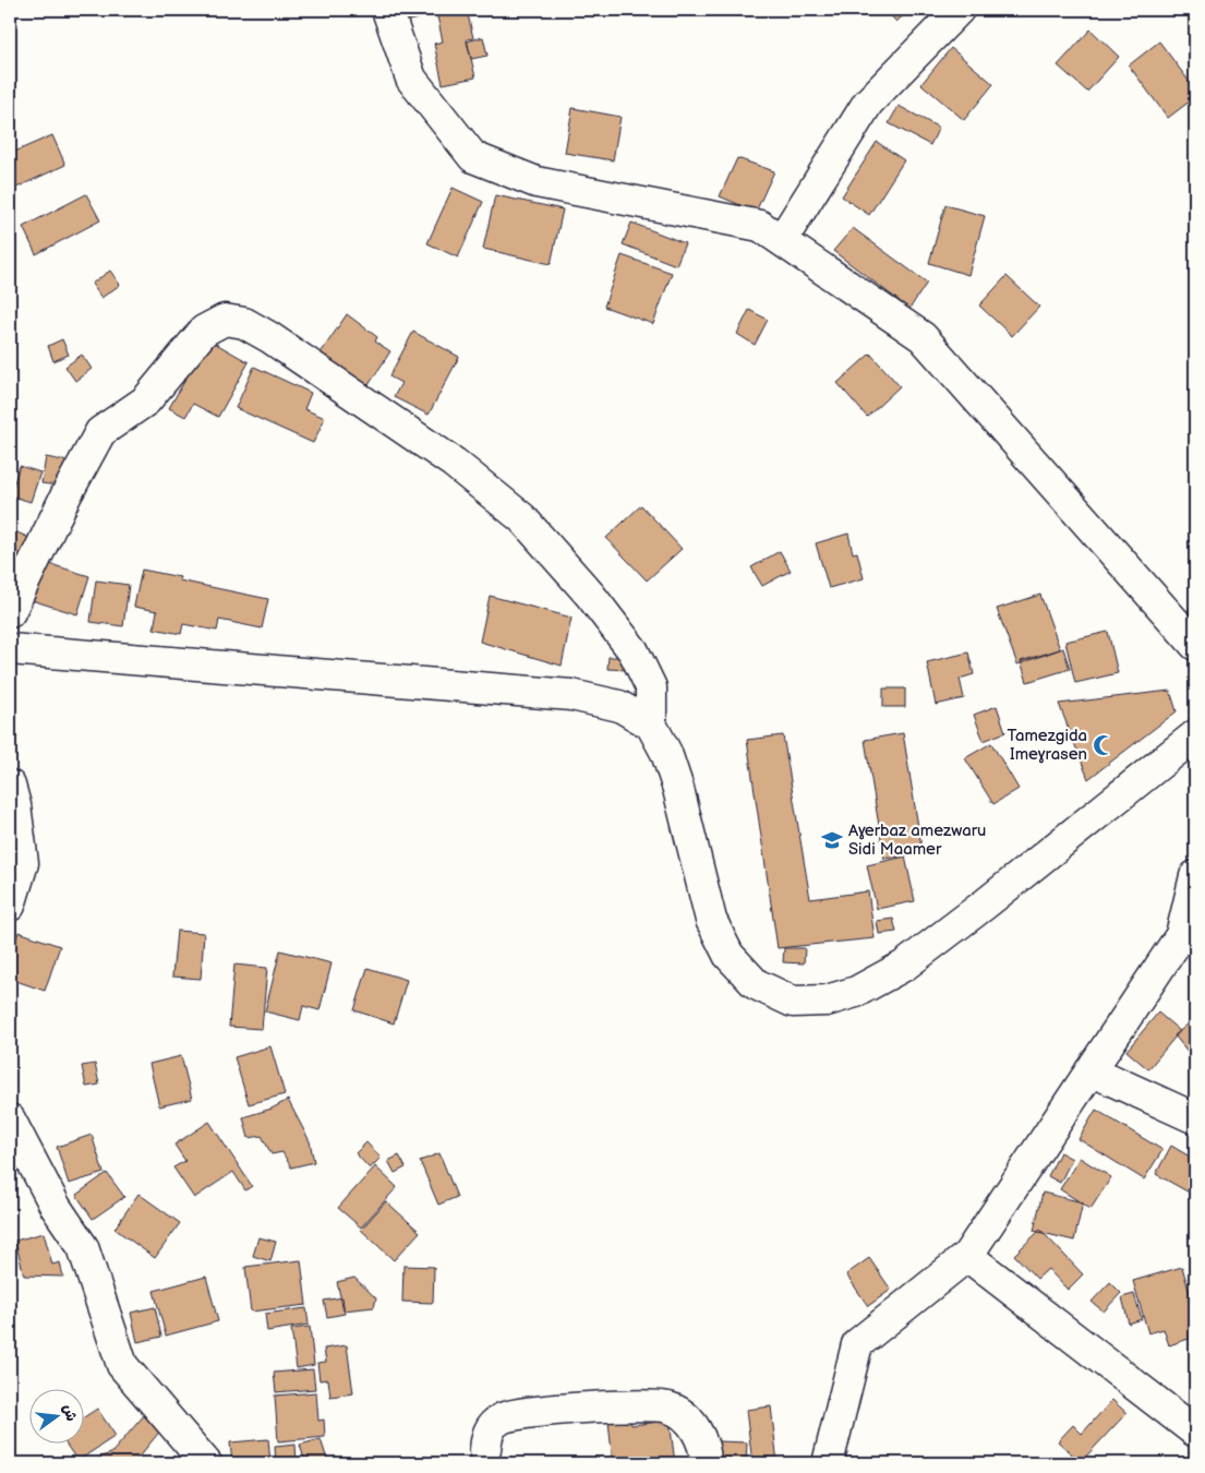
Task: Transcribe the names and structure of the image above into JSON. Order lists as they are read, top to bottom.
{
  "places": {
    "mosque": ["Tamezgida Imeɣrasen"],
    "school or university": ["Aɣerbaz amezwaru Sidi Maamer"]
  },
  "north": "right"
}
